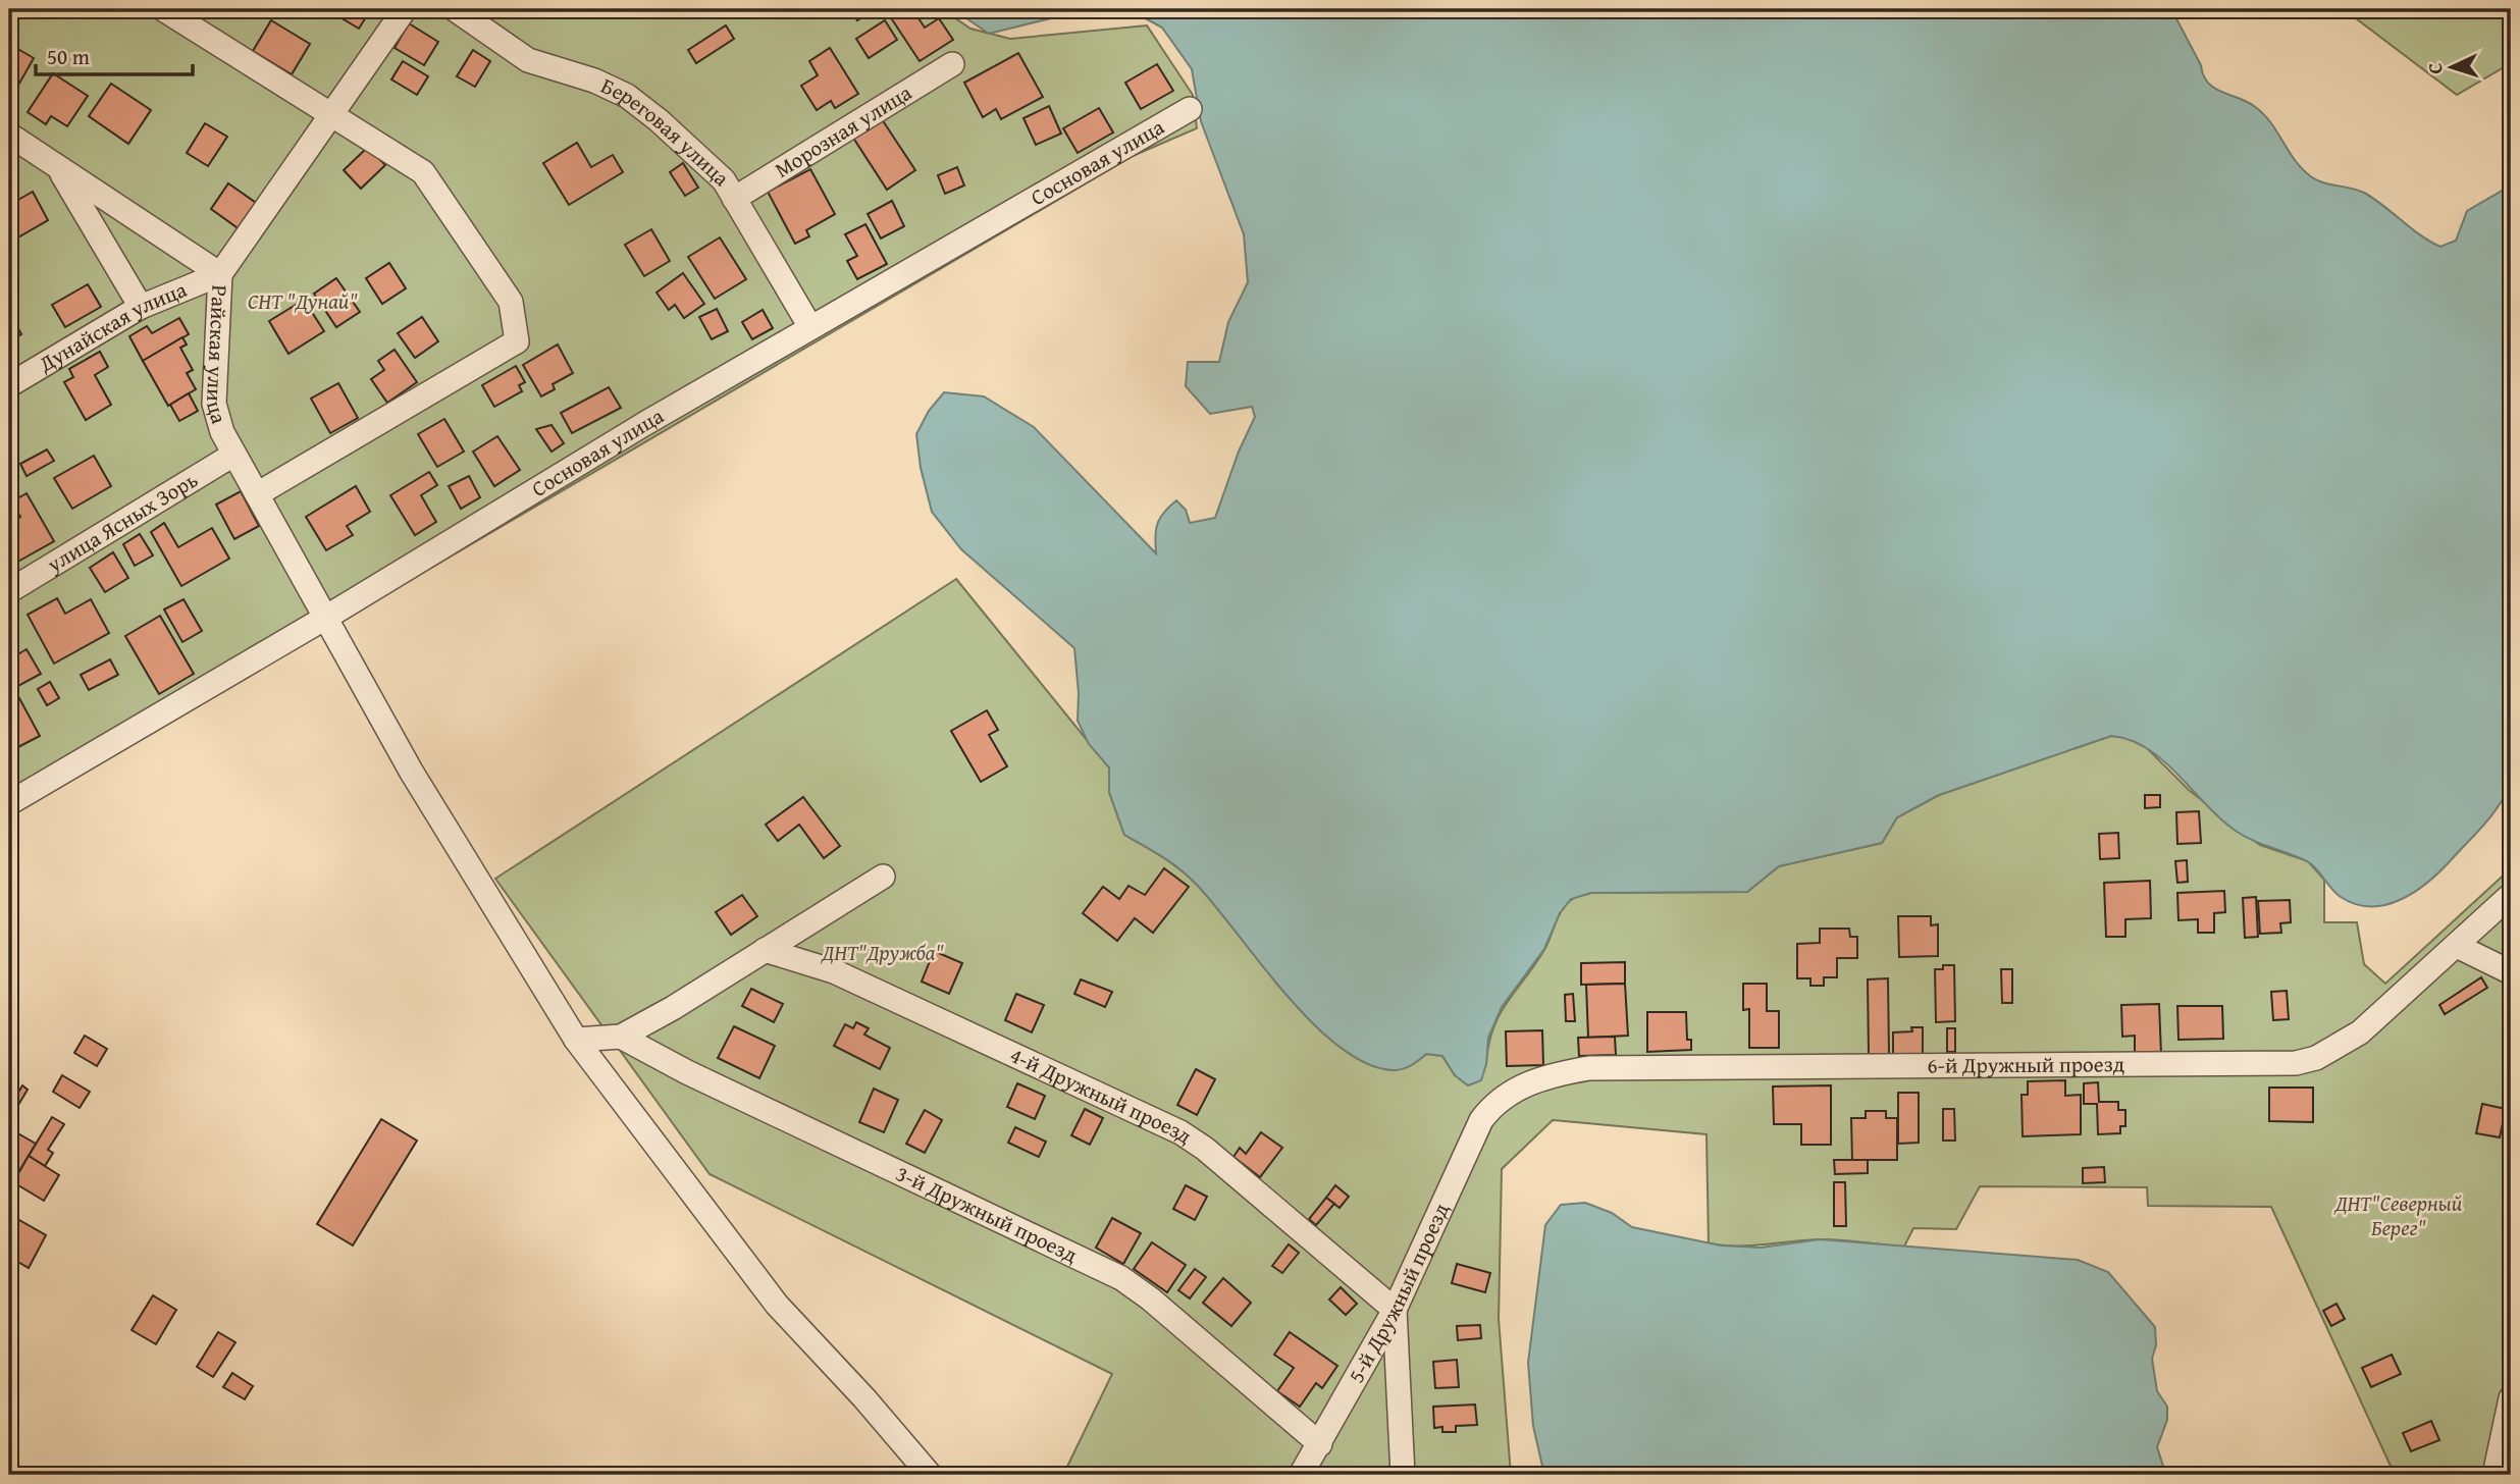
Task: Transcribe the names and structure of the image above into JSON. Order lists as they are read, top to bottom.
{
  "streets": {
    "street": [
      "Морозная улица",
      "Береговая улица",
      "Сосновая улица",
      "Дунайская улица",
      "Райская улица",
      "улица Ясных Зорь",
      "6-й Дружный проезд",
      "4-й Дружный проезд",
      "3-й Дружный проезд",
      "5-й Дружный проезд"
    ]
  },
  "crossings": [
    ["Морозная улица", "Береговая улица"],
    ["Береговая улица", "Сосновая улица"],
    ["Сосновая улица", "Райская улица"],
    ["Дунайская улица", "Райская улица"],
    ["Райская улица", "улица Ясных Зорь"],
    ["6-й Дружный проезд", "5-й Дружный проезд"],
    ["4-й Дружный проезд", "5-й Дружный проезд"],
    ["3-й Дружный проезд", "5-й Дружный проезд"]
  ],
  "parks": ["СНТ \"Дунай\"", "ДНТ\"Дружба\"", "ДНТ\"Северный Берег\""],
  "scale_bar": "50 m",
  "north": "left"
}
